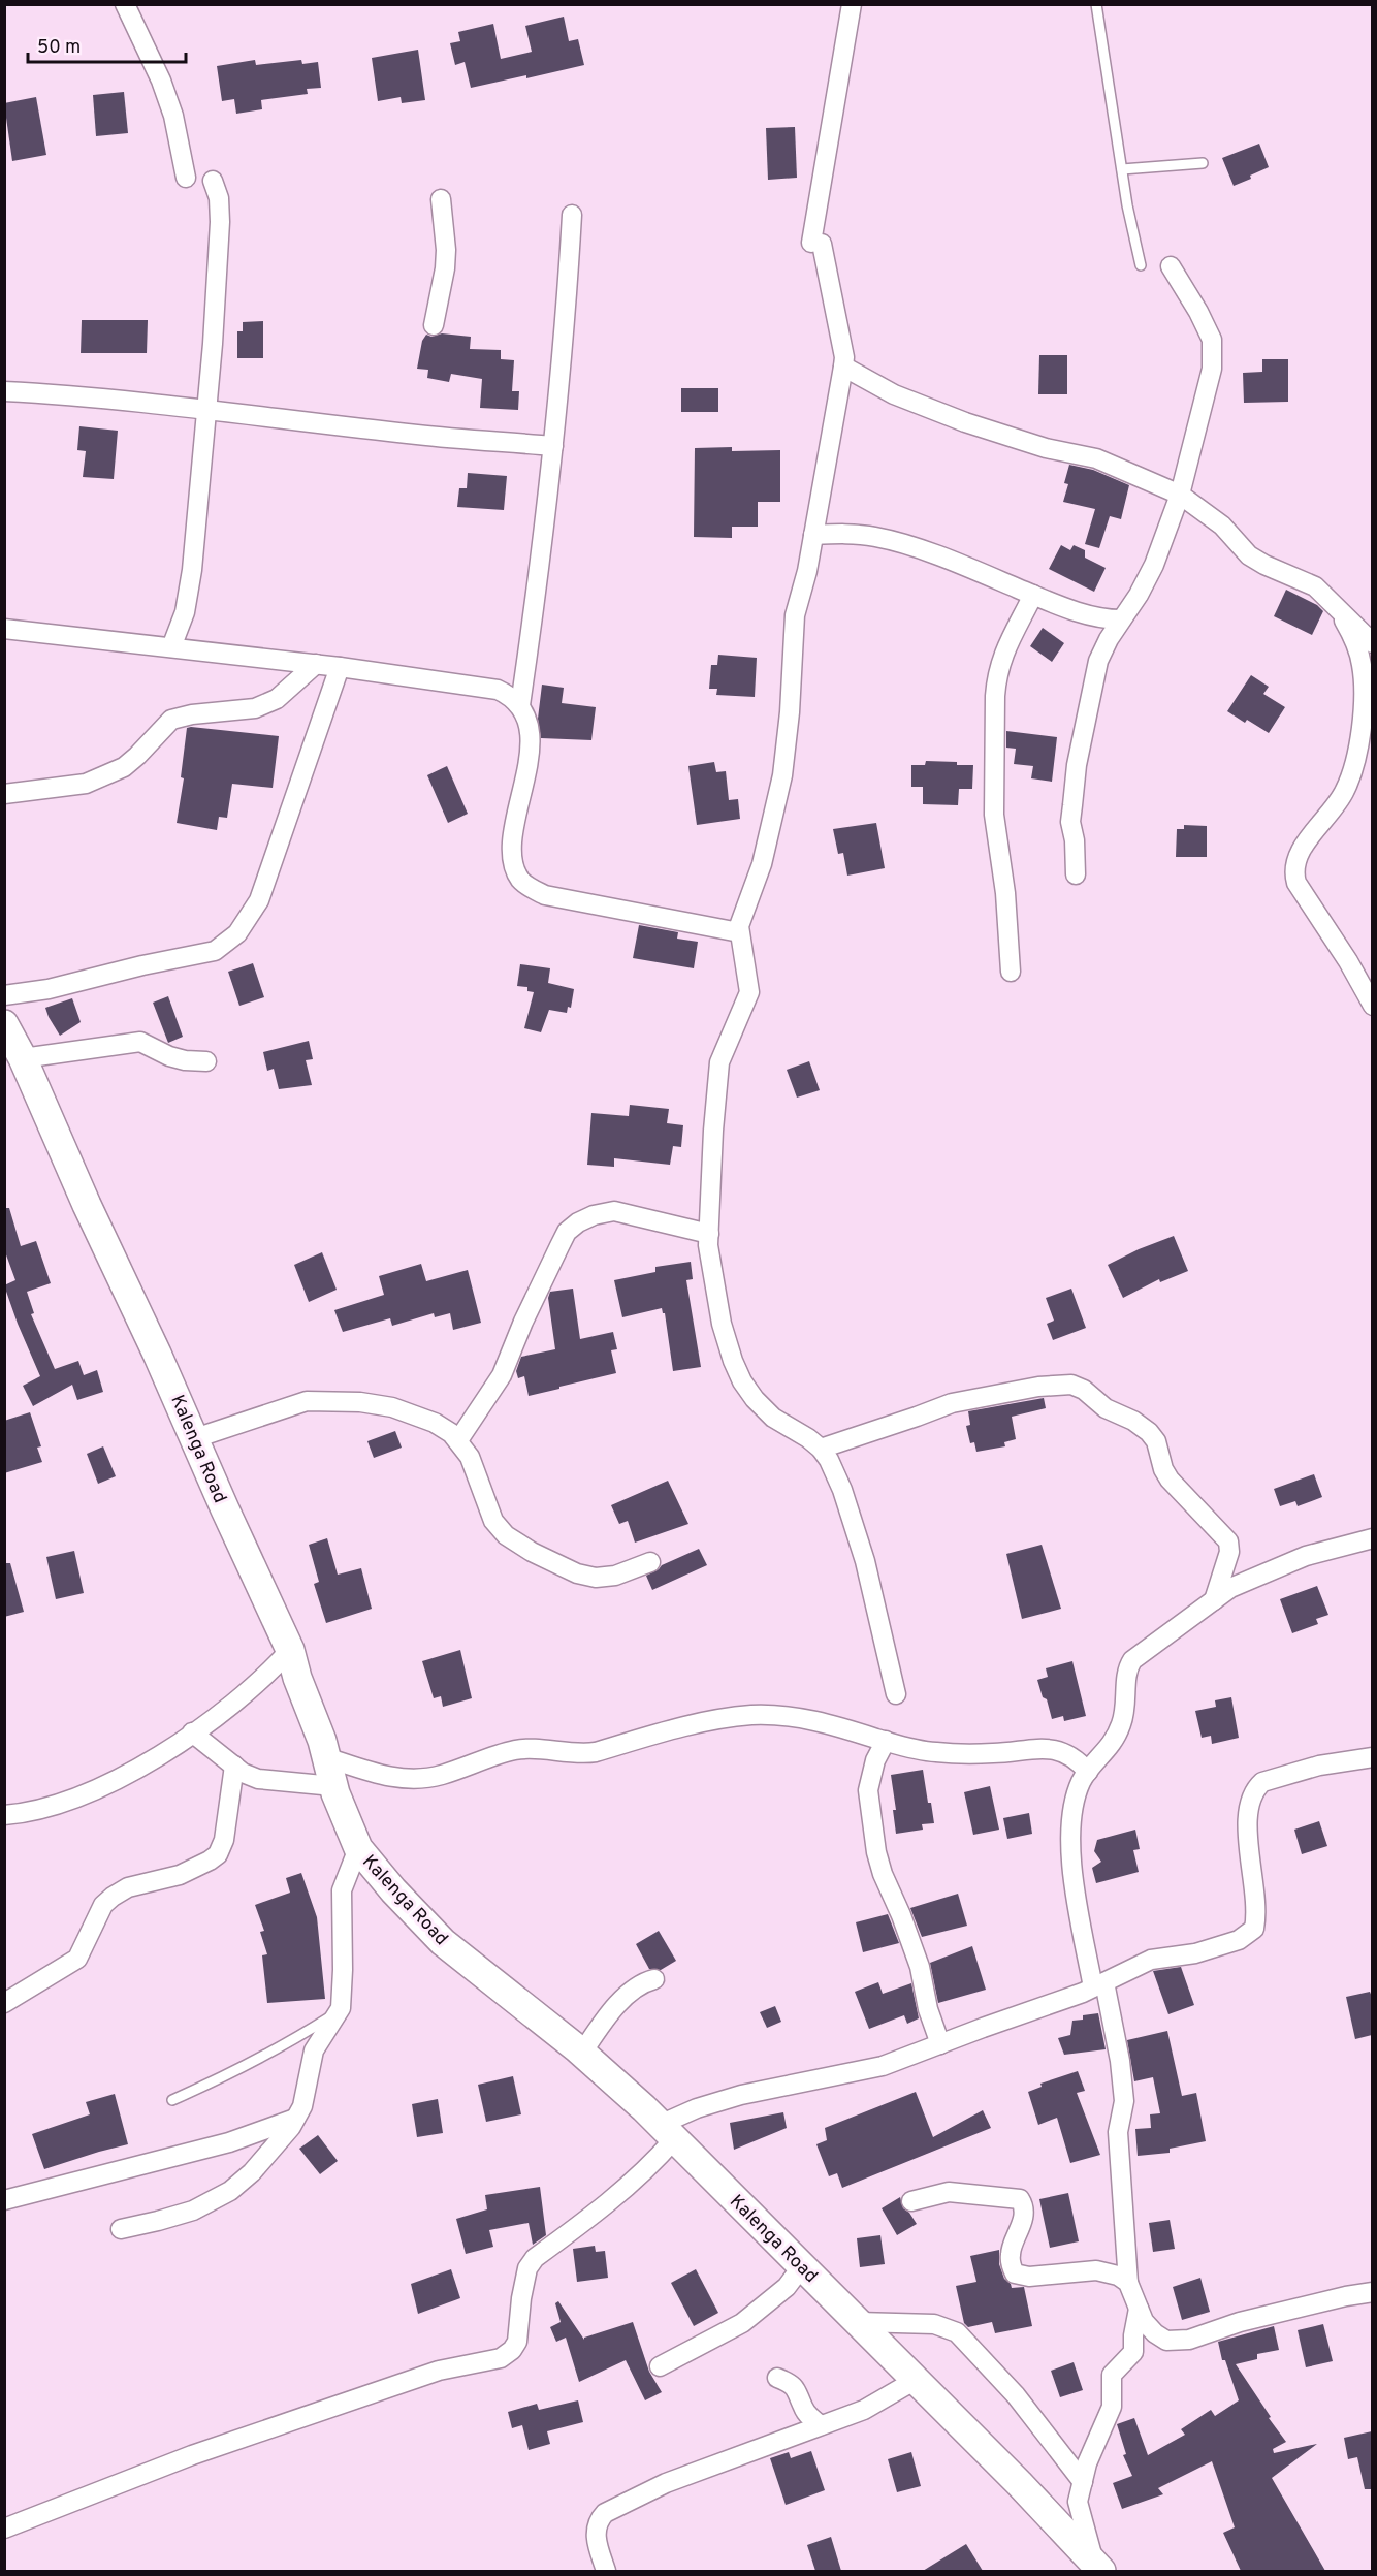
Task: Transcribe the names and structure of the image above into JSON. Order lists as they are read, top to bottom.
{
  "streets": {
    "main road": ["Kalenga Road"]
  },
  "scale_bar": "50 m"
}
